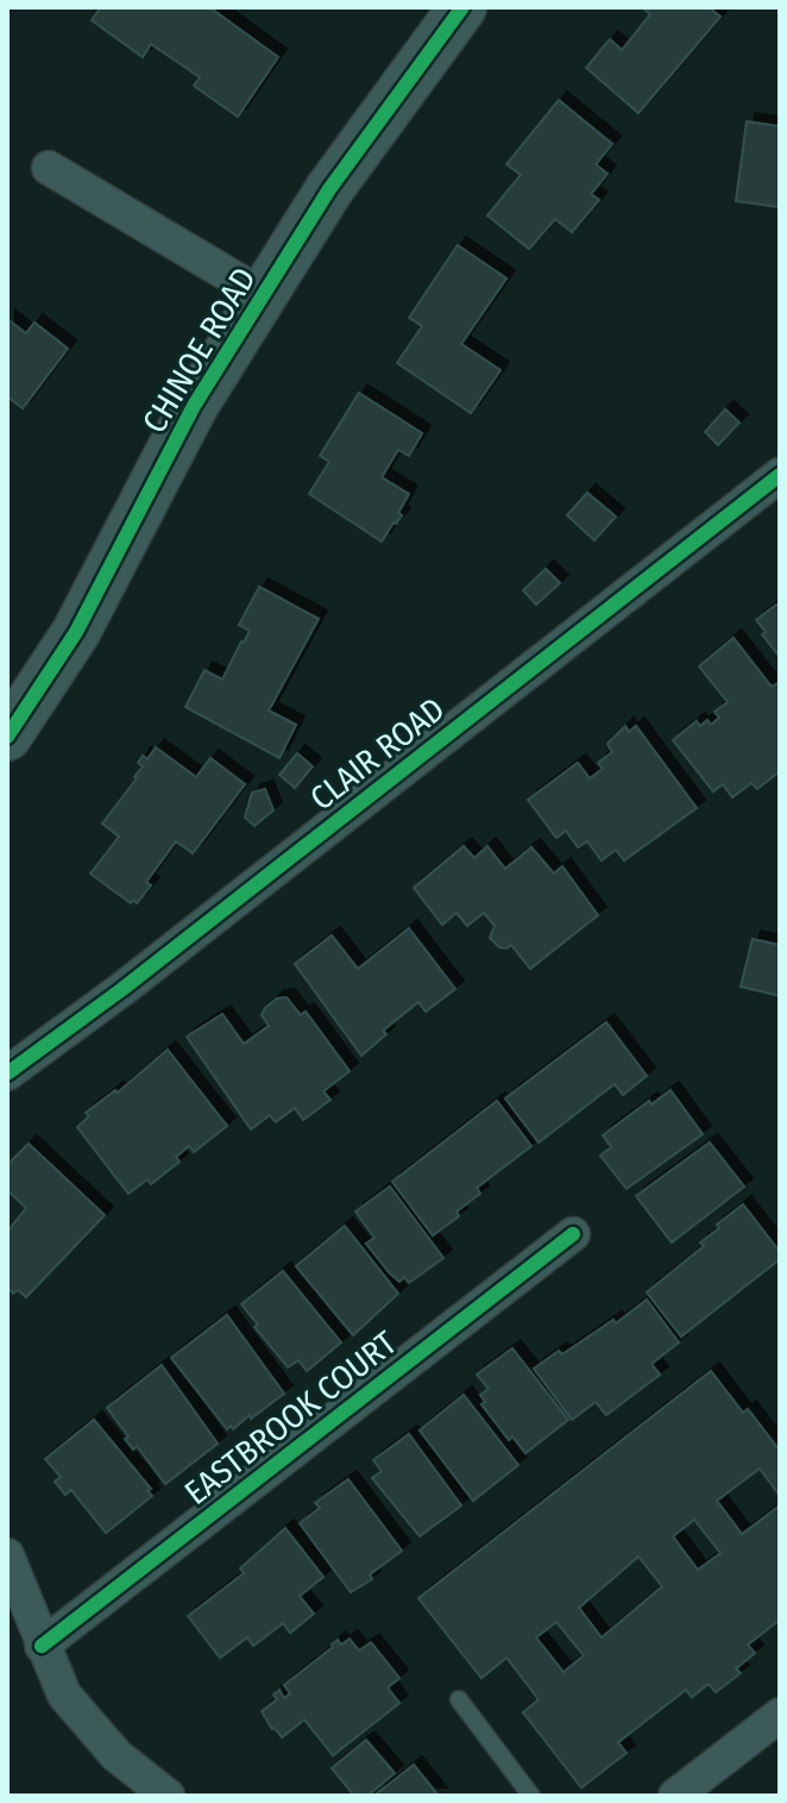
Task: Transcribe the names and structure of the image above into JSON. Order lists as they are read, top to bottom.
{
  "streets": {
    "street": ["CHINOE ROAD", "CLAIR ROAD", "EASTBROOK COURT"]
  }
}
